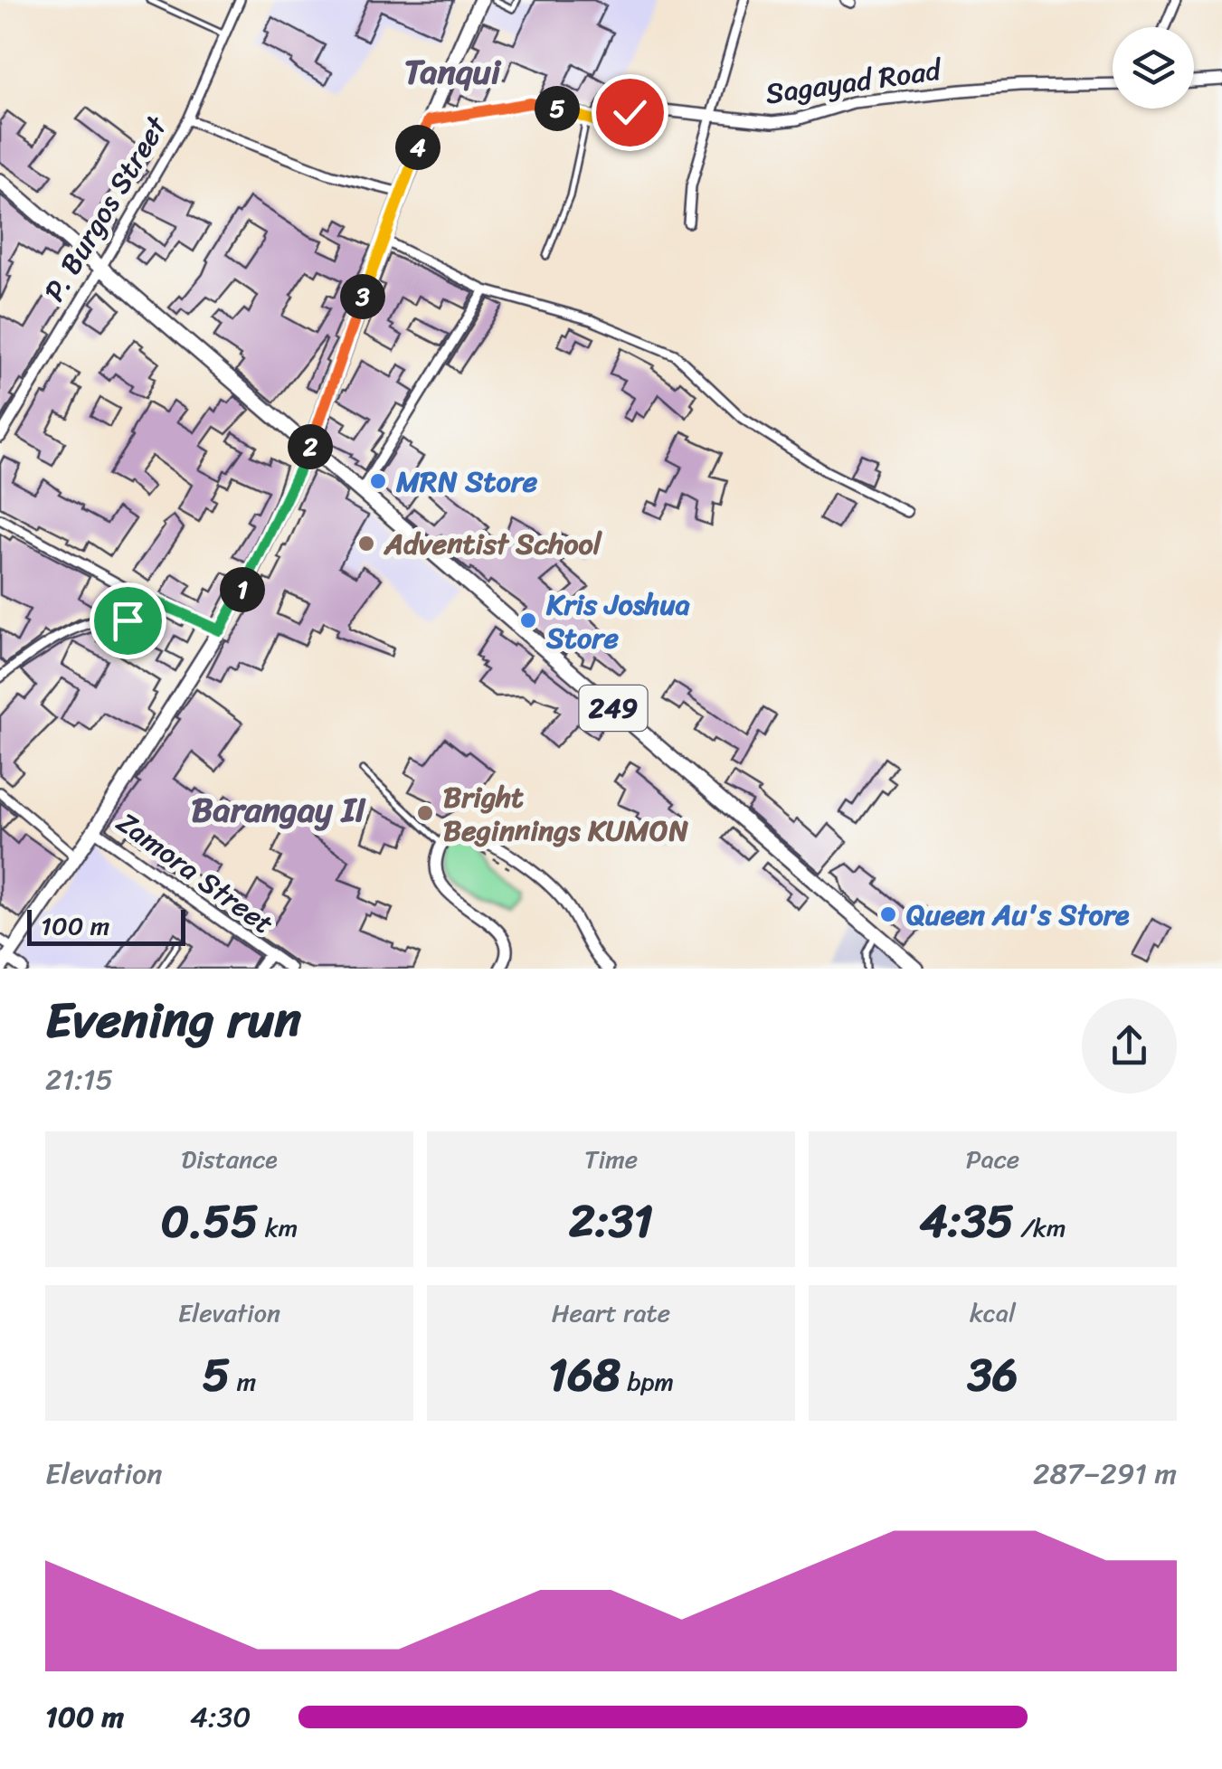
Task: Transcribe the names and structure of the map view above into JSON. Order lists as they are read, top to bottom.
{
  "streets": {
    "main road": ["249"],
    "street": ["Sagayad Road", "P. Burgos Street", "Zamora Street"]
  },
  "crossings": [
    ["P. Burgos Street", "249"]
  ],
  "districts": ["Tanqui", "Barangay II"],
  "places": [
    "MRN Store",
    "Adventist School",
    "Kris Joshua Store",
    "Bright Beginnings KUMON",
    "Queen Au's Store"
  ],
  "scale_bar": "100 m",
  "page": {
    "pins": [
      "5",
      "4",
      "3",
      "2",
      "1"
    ],
    "scale": "100 m",
    "heading": ["Evening run", "21:15"],
    "stats": [
      ["Distance", "0.55 km"],
      ["Time", "2:31"],
      ["Pace", "4:35 /km"],
      ["Elevation", "5 m"],
      ["Heart rate", "168 bpm"],
      ["kcal", "36"]
    ],
    "chart": ["Elevation", "287–291 m"],
    "list": [
      {
        "name": "100 m",
        "note": "4:30"
      }
    ]
  }
}
